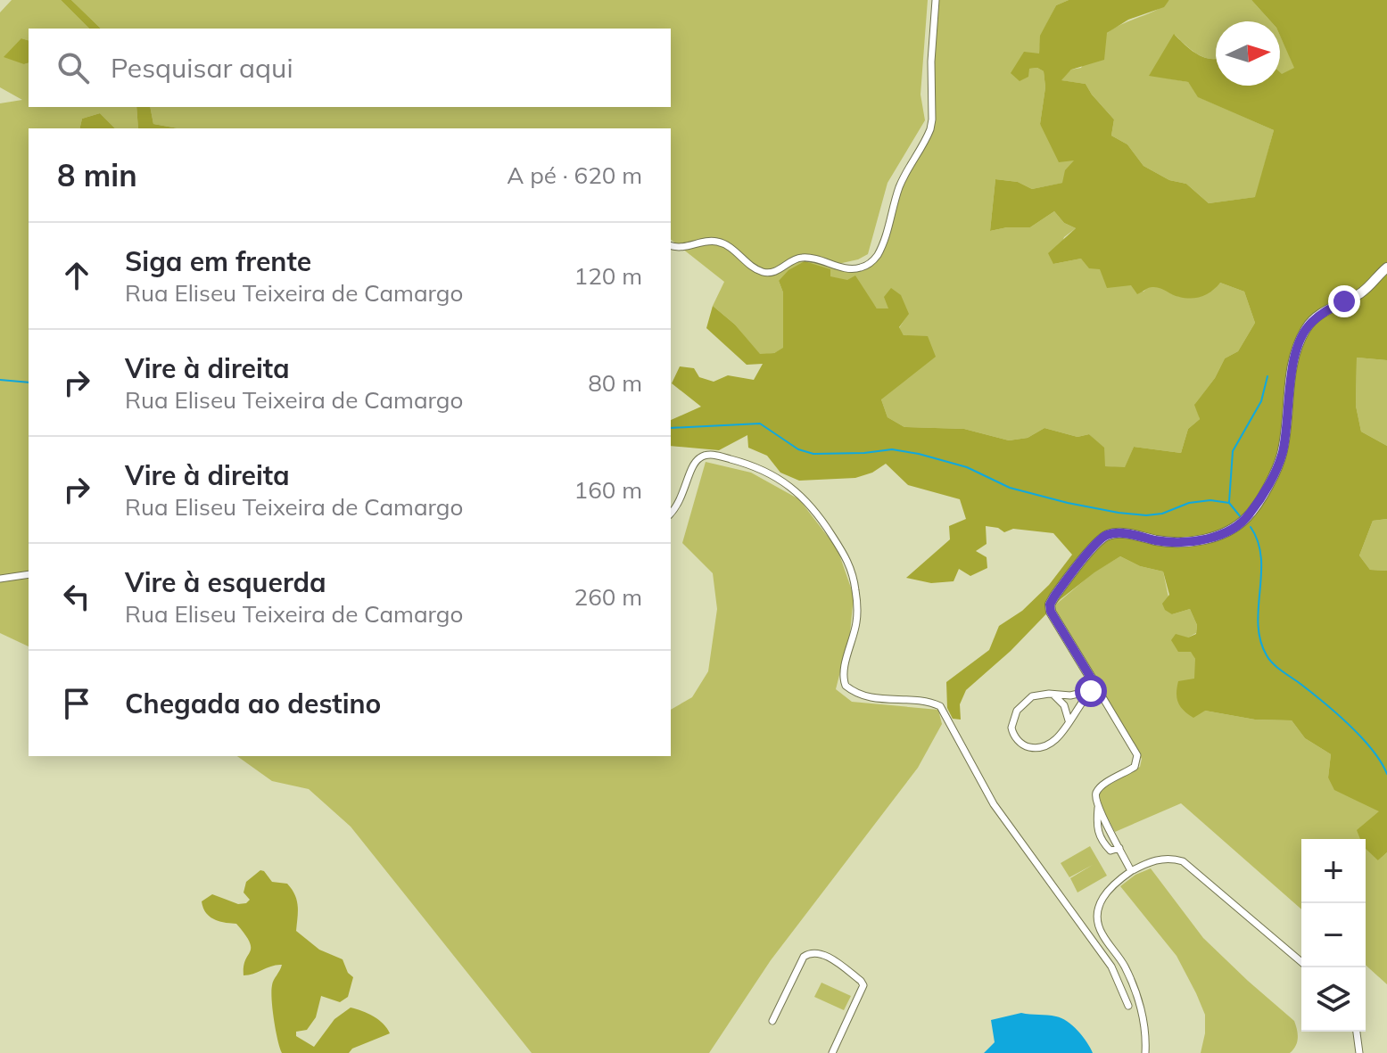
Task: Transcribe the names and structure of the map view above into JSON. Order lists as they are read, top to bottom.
{
  "north": "right",
  "page": {
    "search": "Pesquisar aqui",
    "heading": ["8 min", "A pé · 620 m"],
    "list": [
      ["Siga em frente", "Rua Eliseu Teixeira de Camargo", "120 m"],
      ["Vire à direita", "Rua Eliseu Teixeira de Camargo", "80 m"],
      ["Vire à direita", "Rua Eliseu Teixeira de Camargo", "160 m"],
      ["Vire à esquerda", "Rua Eliseu Teixeira de Camargo", "260 m"],
      "Chegada ao destino"
    ],
    "map_buttons": ["+", "−"]
  }
}
